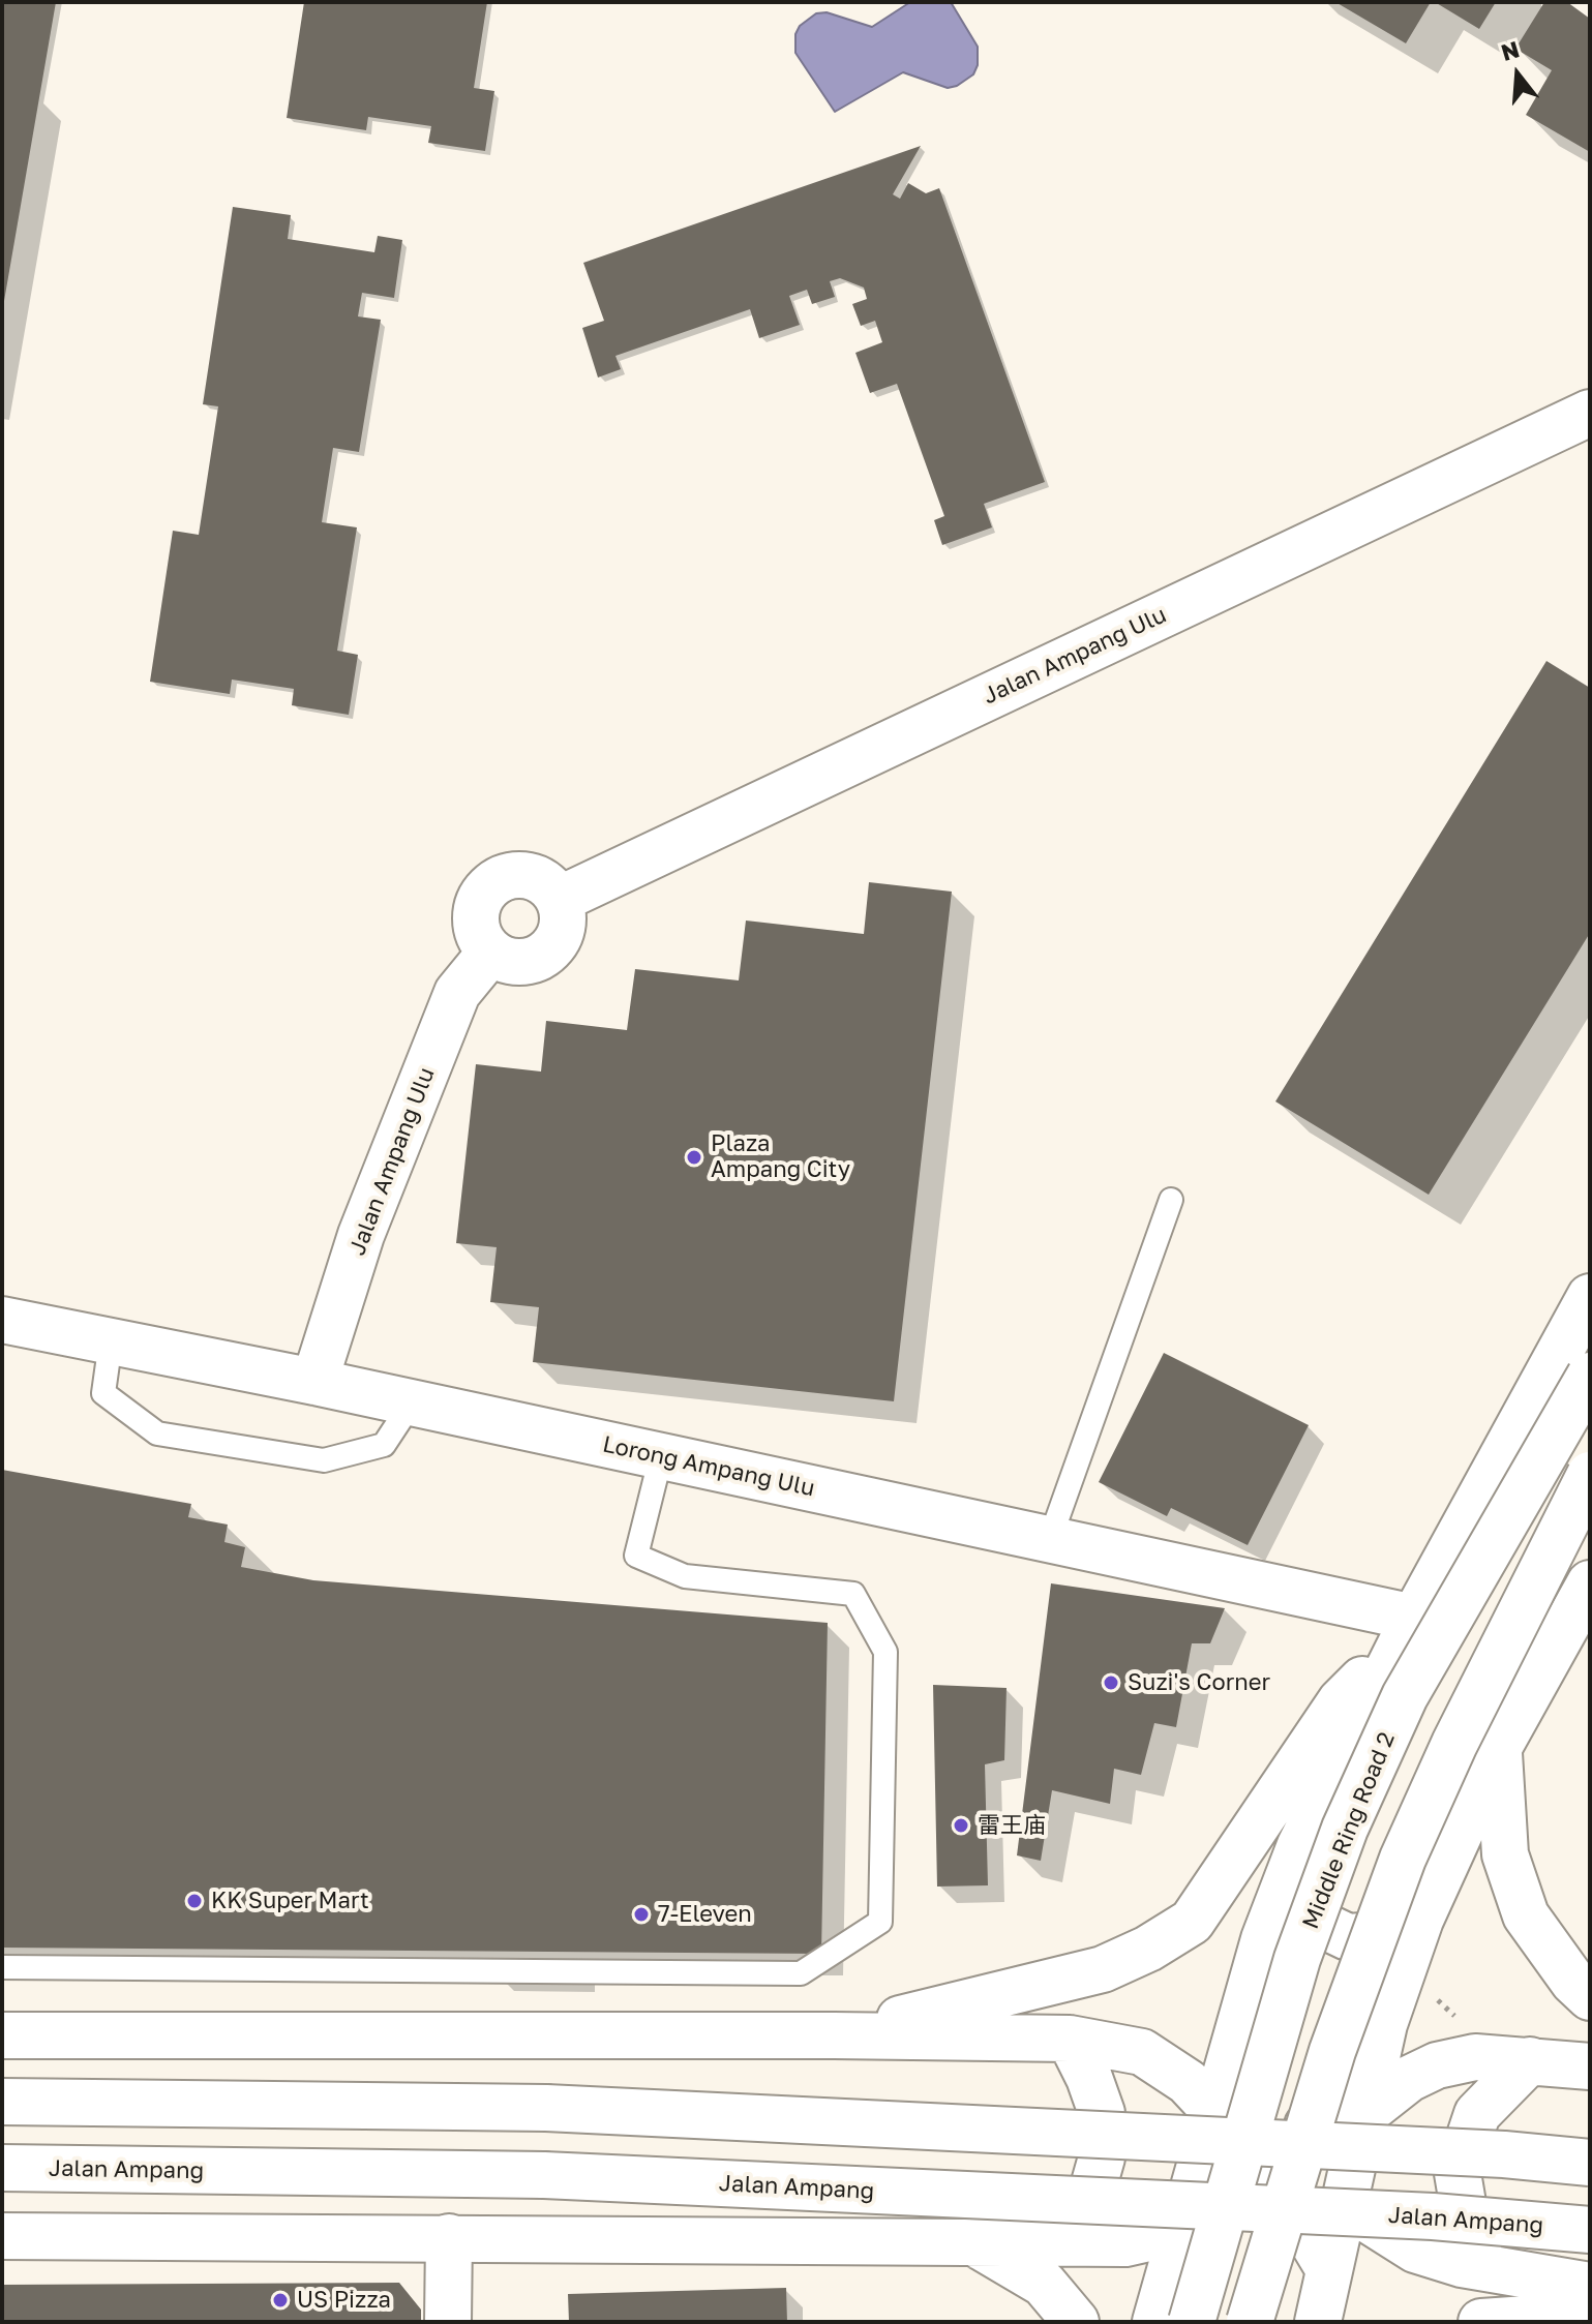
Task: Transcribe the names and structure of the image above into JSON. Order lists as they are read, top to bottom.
{
  "streets": {
    "main road": [
      "Jalan Ampang Ulu",
      "Lorong Ampang Ulu",
      "Middle Ring Road 2",
      "Jalan Ampang"
    ]
  },
  "crossings": [
    ["Jalan Ampang Ulu", "Lorong Ampang Ulu"]
  ],
  "places": [
    "Plaza Ampang City",
    "Suzi's Corner",
    "雷王庙",
    "KK Super Mart",
    "7-Eleven",
    "US Pizza"
  ],
  "north": "top"
}
